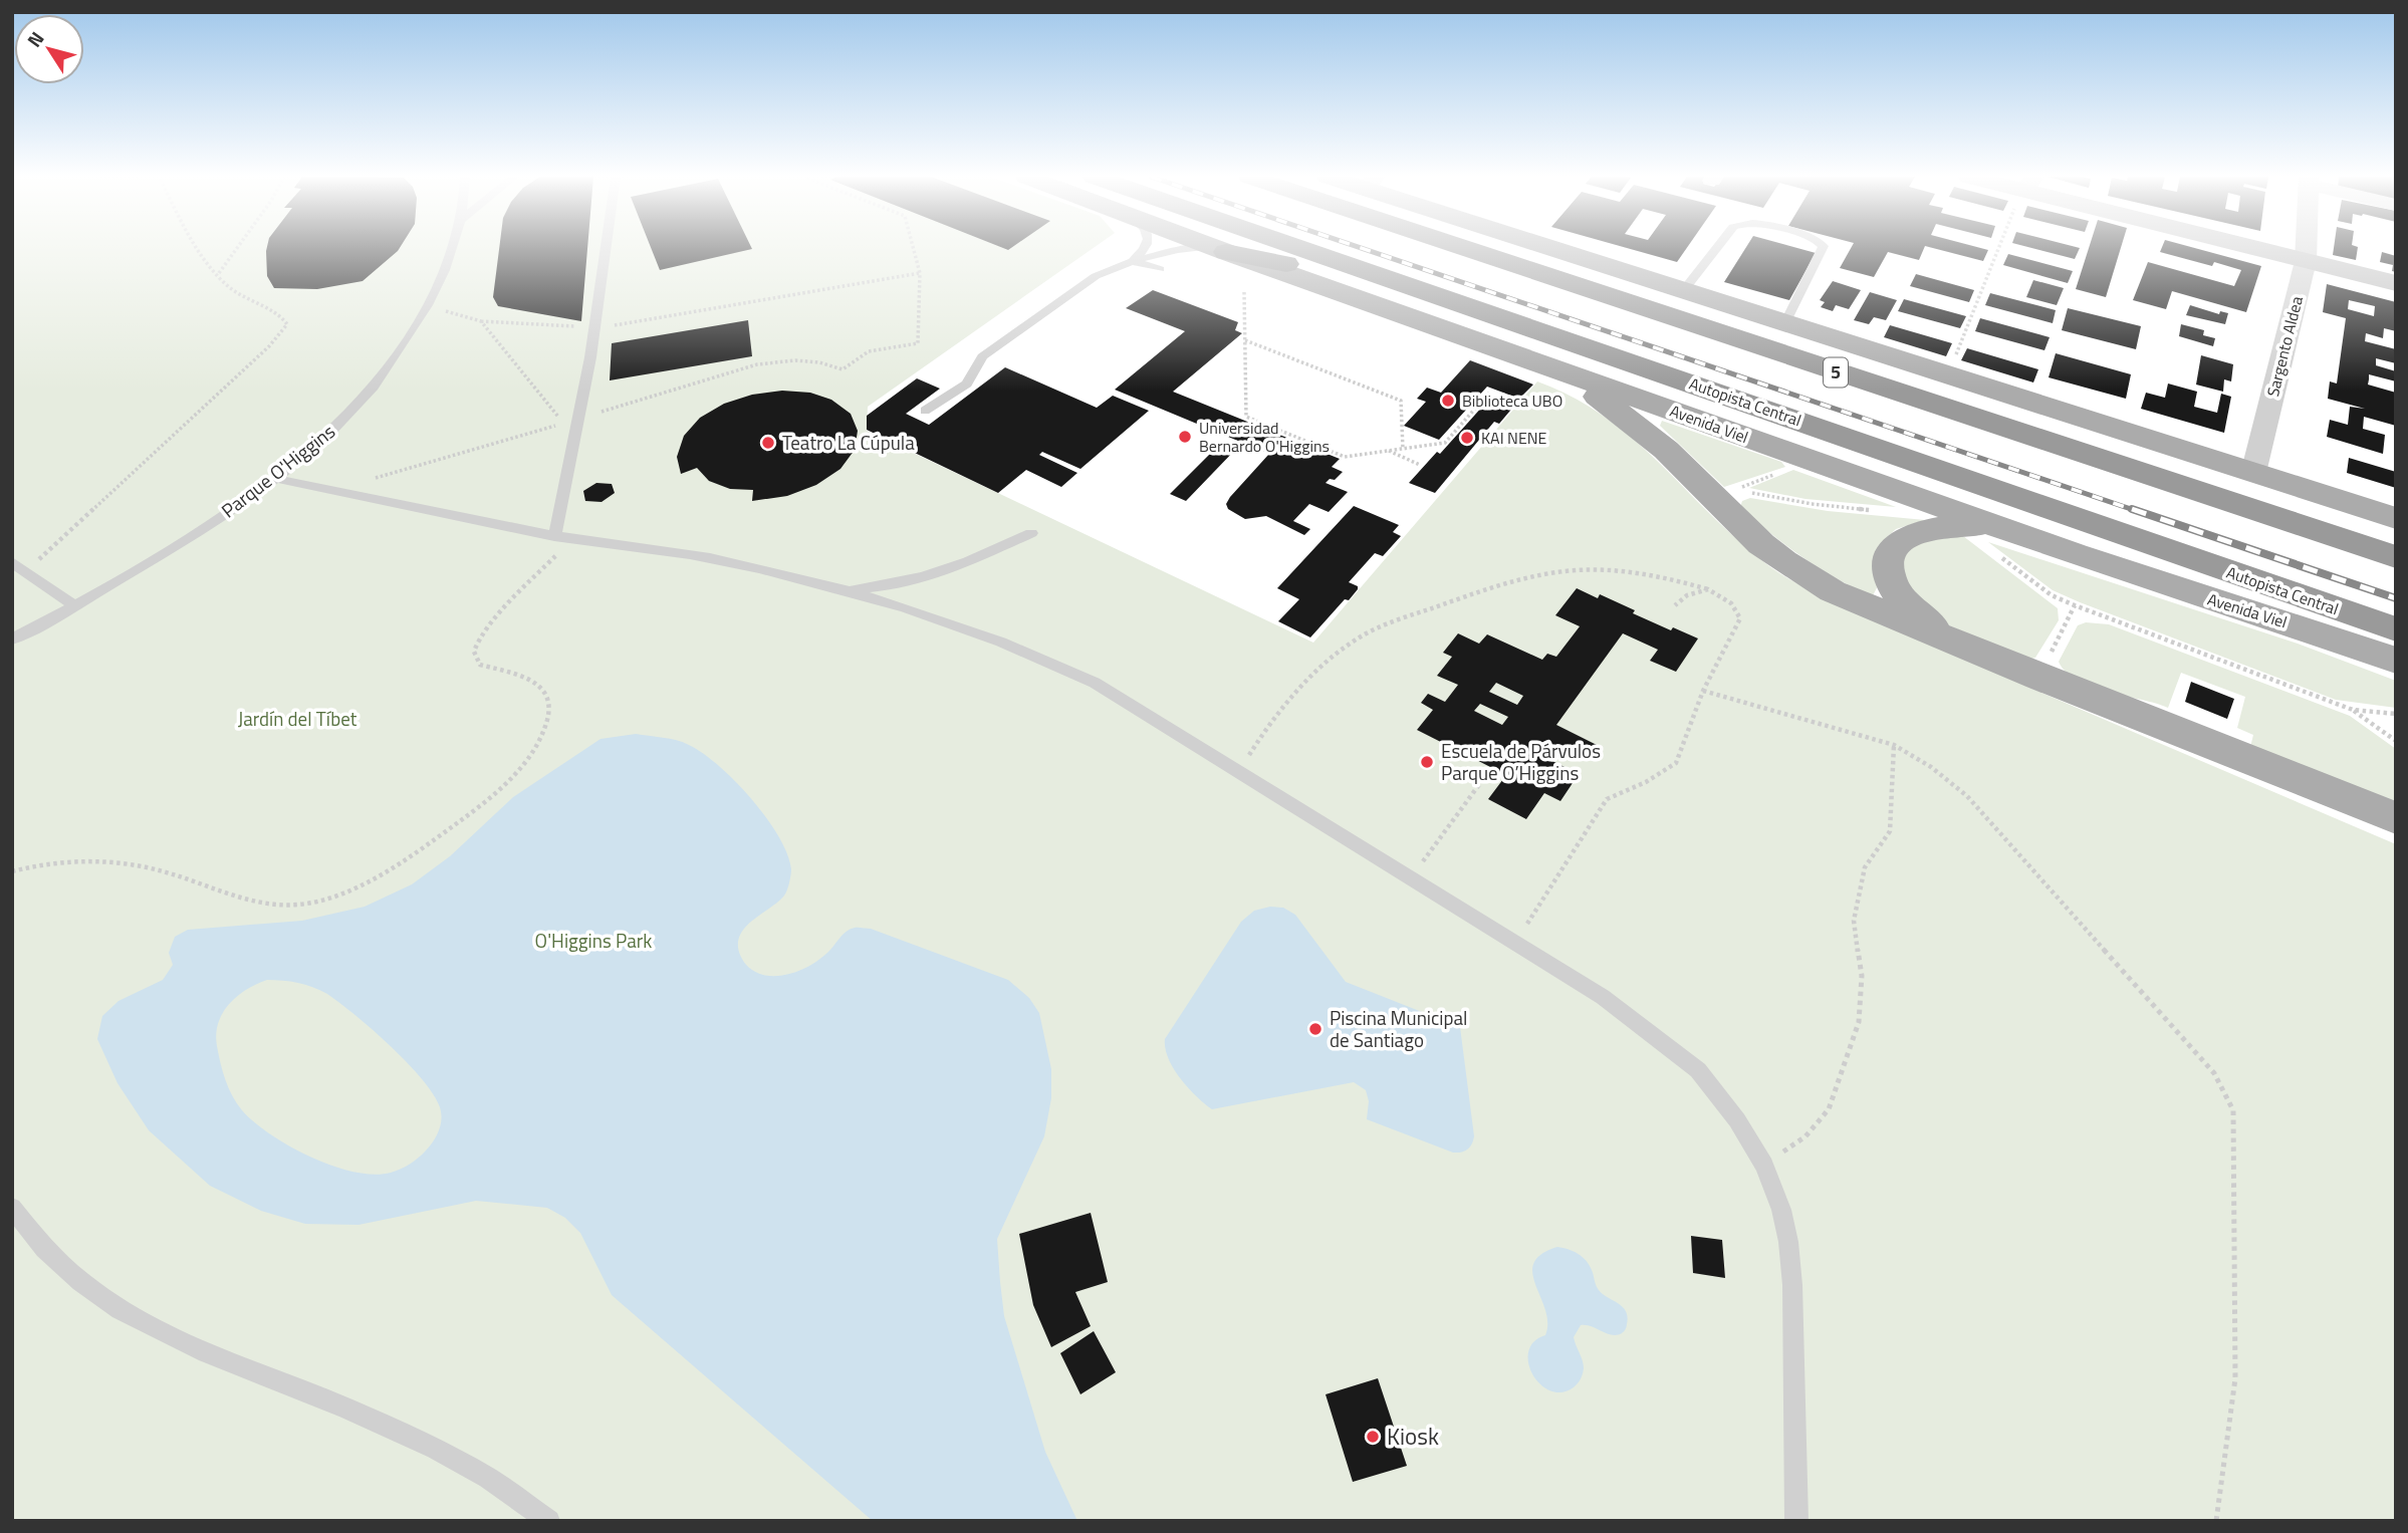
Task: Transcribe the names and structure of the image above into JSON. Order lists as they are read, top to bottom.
{
  "streets": {
    "highway": ["5", "Autopista Central"],
    "main road": ["Avenida Viel"],
    "street": ["Sargento Aldea"],
    "lane": ["Parque O'Higgins"]
  },
  "parks": ["Jardín del Tíbet", "O'Higgins Park"],
  "places": [
    "Biblioteca UBO",
    "Universidad Bernardo O'Higgins",
    "KAI NENE",
    "Teatro La Cúpula",
    "Escuela de Párvulos Parque O’Higgins",
    "Piscina Municipal de Santiago",
    "Kiosk"
  ],
  "north": "top left"
}
